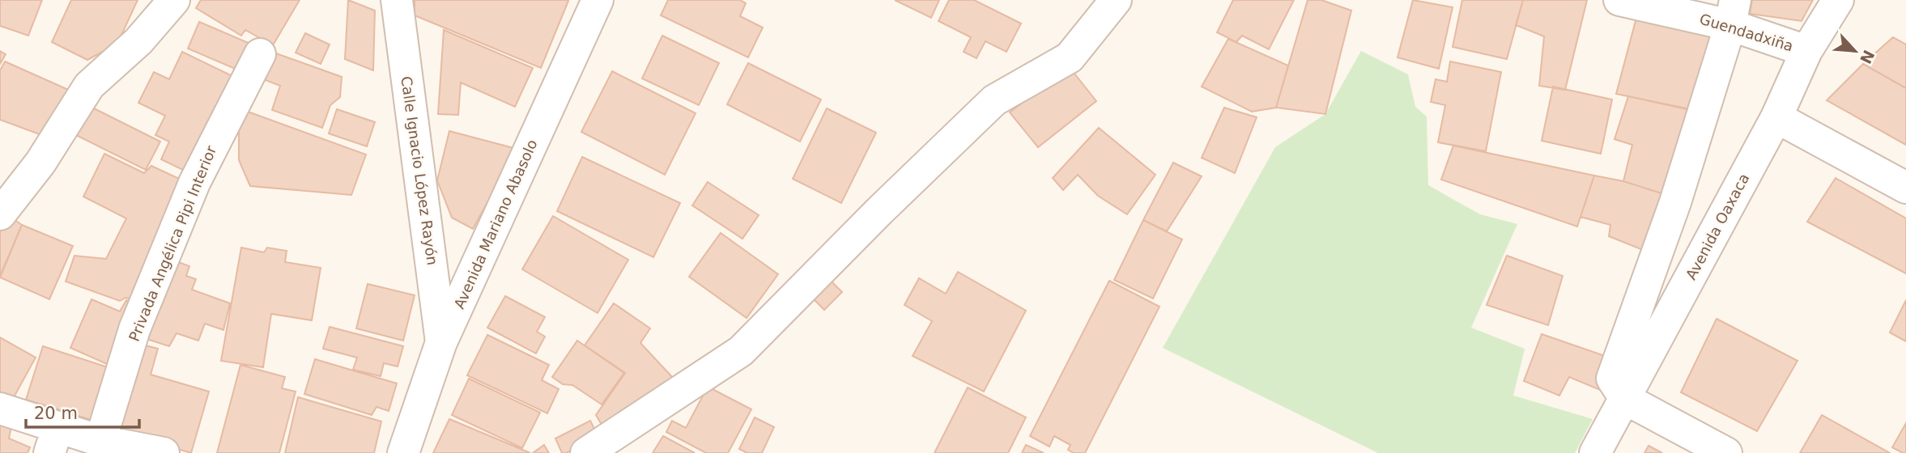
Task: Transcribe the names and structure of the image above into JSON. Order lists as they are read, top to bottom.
{
  "streets": {
    "street": [
      "Guendadxiña",
      "Calle Ignacio López Rayón",
      "Avenida Mariano Abasolo",
      "Avenida Oaxaca",
      "Privada Angélica Pipi Interior"
    ]
  },
  "crossings": [
    ["Guendadxiña", "Avenida Oaxaca"],
    ["Calle Ignacio López Rayón", "Avenida Mariano Abasolo"]
  ],
  "scale_bar": "20 m",
  "north": "bottom right"
}
